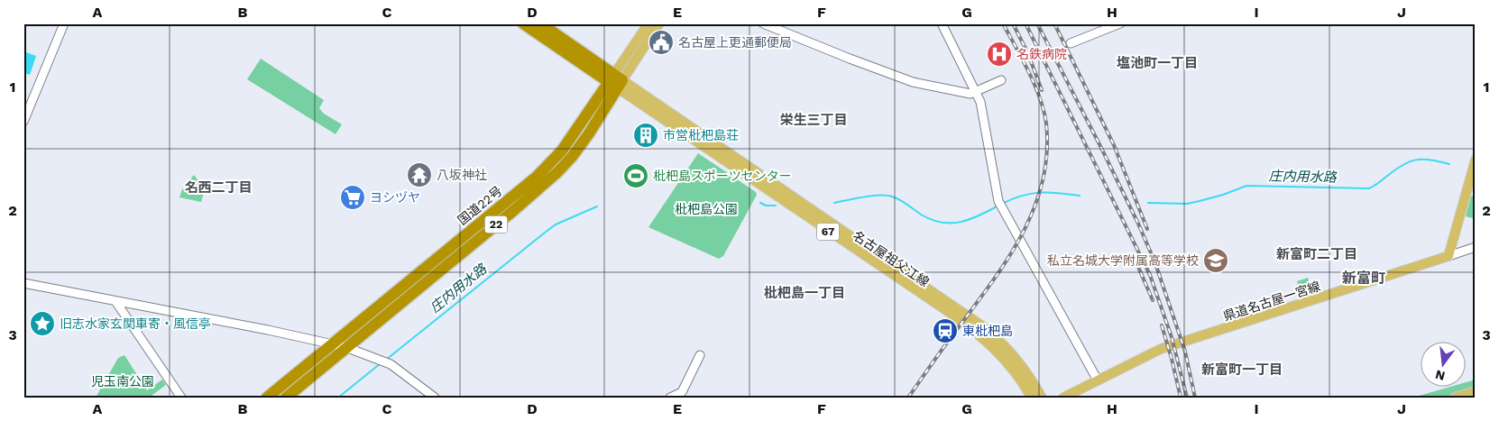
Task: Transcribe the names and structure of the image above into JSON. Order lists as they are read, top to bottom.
{
  "streets": {
    "highway": ["国道22号", "22"],
    "main road": ["67", "名古屋祖父江線", "県道名古屋一宮線"]
  },
  "crossings": [
    ["国道22号", "名古屋祖父江線"]
  ],
  "districts": [
    "塩池町一丁目",
    "栄生三丁目",
    "名西二丁目",
    "新富町二丁目",
    "新富町",
    "枇杷島一丁目",
    "新富町一丁目"
  ],
  "water": ["庄内用水路"],
  "parks": ["枇杷島公園", "児玉南公園"],
  "places": {
    "public building": ["名古屋上更通郵便局"],
    "hospital": ["名鉄病院"],
    "building": ["市営枇杷島荘"],
    "temple": ["八坂神社"],
    "sports": ["枇杷島スポーツセンター"],
    "supermarket": ["ヨシヅヤ"],
    "school or university": ["私立名城大学附属高等学校"],
    "place": ["旧志水家玄関車寄・風信亭"],
    "station": ["東枇杷島"]
  },
  "north": "bottom",
  "grid": {
    "columns": [
      "A",
      "B",
      "C",
      "D",
      "E",
      "F",
      "G",
      "H",
      "I",
      "J"
    ],
    "rows": ["1", "2", "3"]
  }
}
